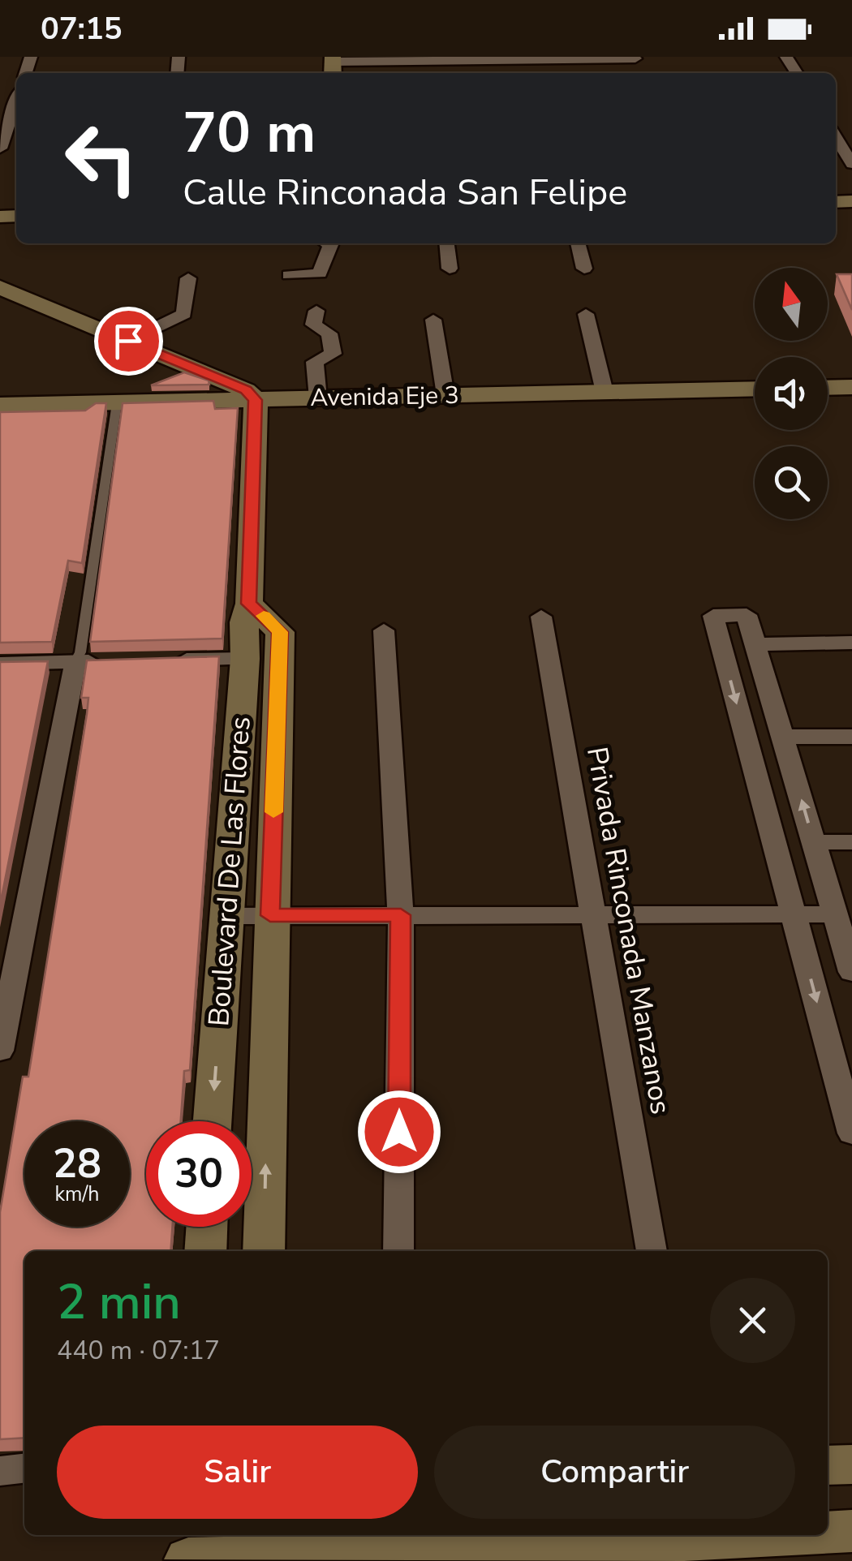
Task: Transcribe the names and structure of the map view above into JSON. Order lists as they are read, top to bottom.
{
  "streets": {
    "street": ["Avenida Eje 3", "Boulevard De Las Flores", "Privada Rinconada Manzanos"]
  },
  "crossings": [
    ["Avenida Eje 3", "Boulevard De Las Flores"]
  ],
  "north": "top",
  "page": {
    "status": "07:15",
    "turn": ["70 m", "Calle Rinconada San Felipe"],
    "speed": "28 km/h",
    "limit": "30",
    "heading": ["2 min", "440 m · 07:17"],
    "buttons": ["Salir", "Compartir"]
  }
}
